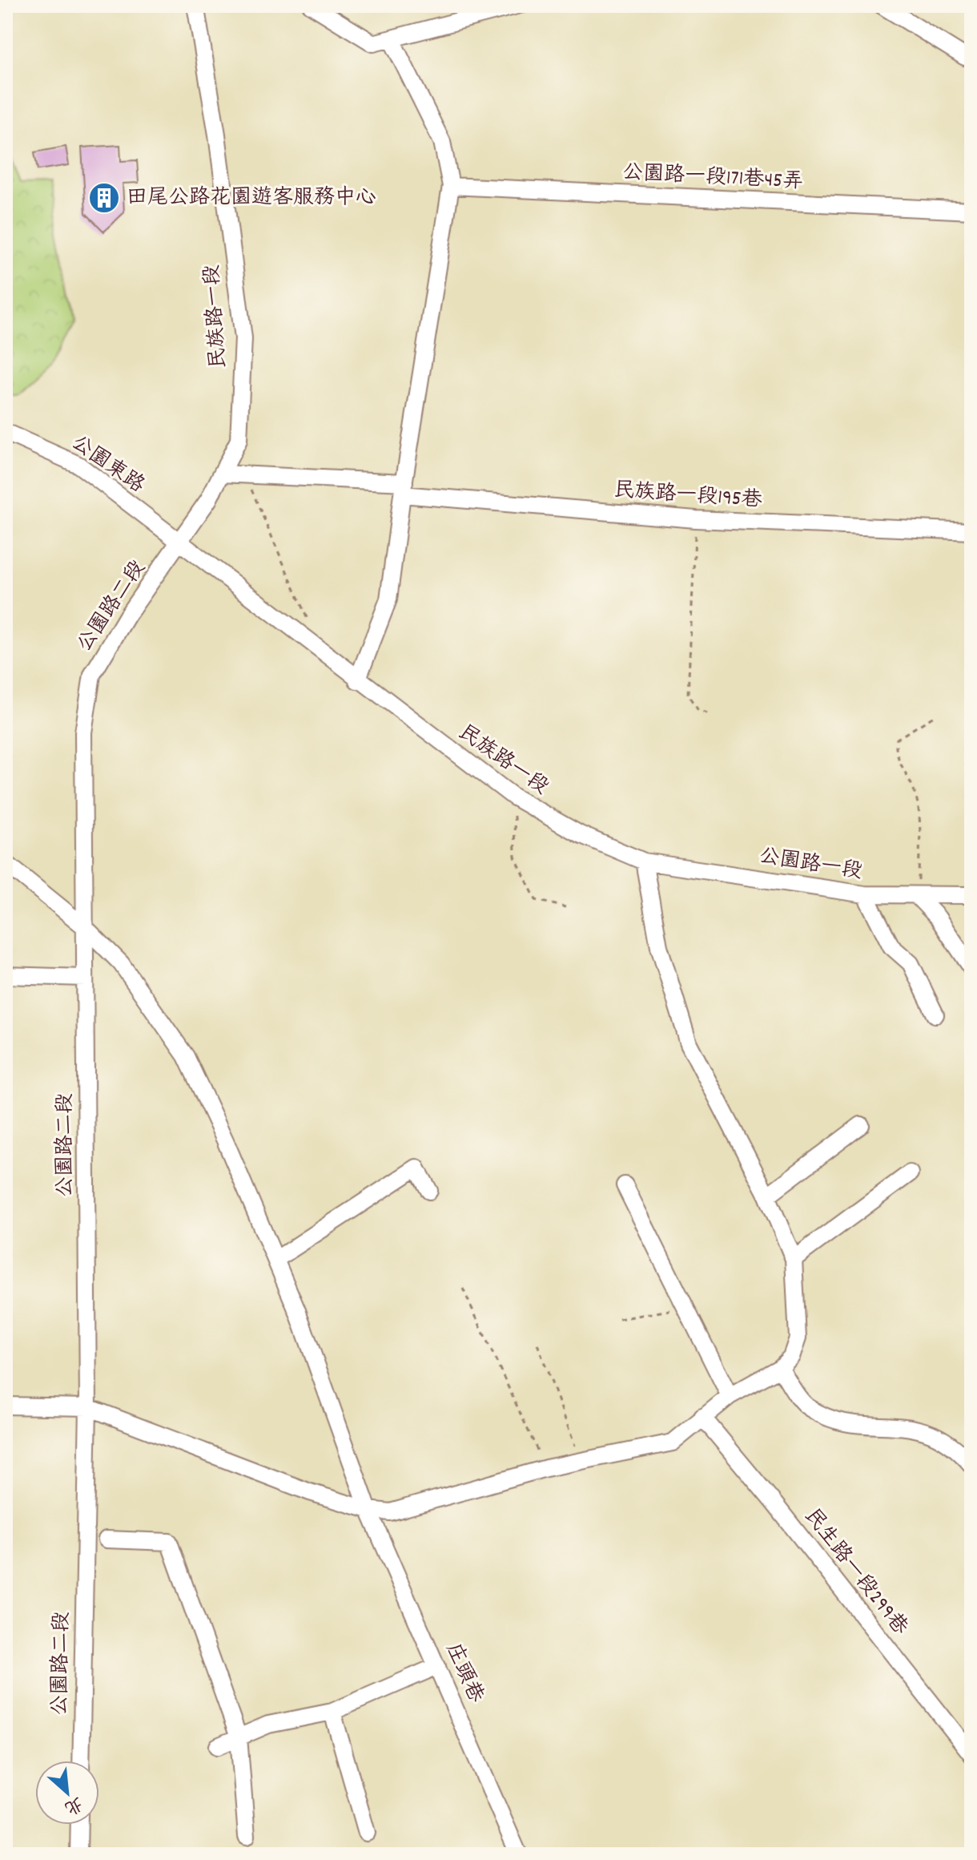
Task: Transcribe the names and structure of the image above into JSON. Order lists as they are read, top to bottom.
{
  "streets": {
    "street": [
      "公園路一段171巷45弄",
      "民族路一段",
      "公園東路",
      "民族路一段195巷",
      "公園路二段",
      "公園路一段",
      "民生路一段299巷",
      "庄頭巷"
    ]
  },
  "crossings": [
    ["民族路一段", "公園東路"],
    ["民族路一段", "民族路一段195巷"],
    ["民族路一段", "公園路二段"],
    ["民族路一段", "公園路一段"],
    ["公園東路", "公園路二段"],
    ["公園路二段", "庄頭巷"]
  ],
  "places": {
    "building": ["田尾公路花園遊客服務中心"]
  },
  "north": "bottom right"
}
